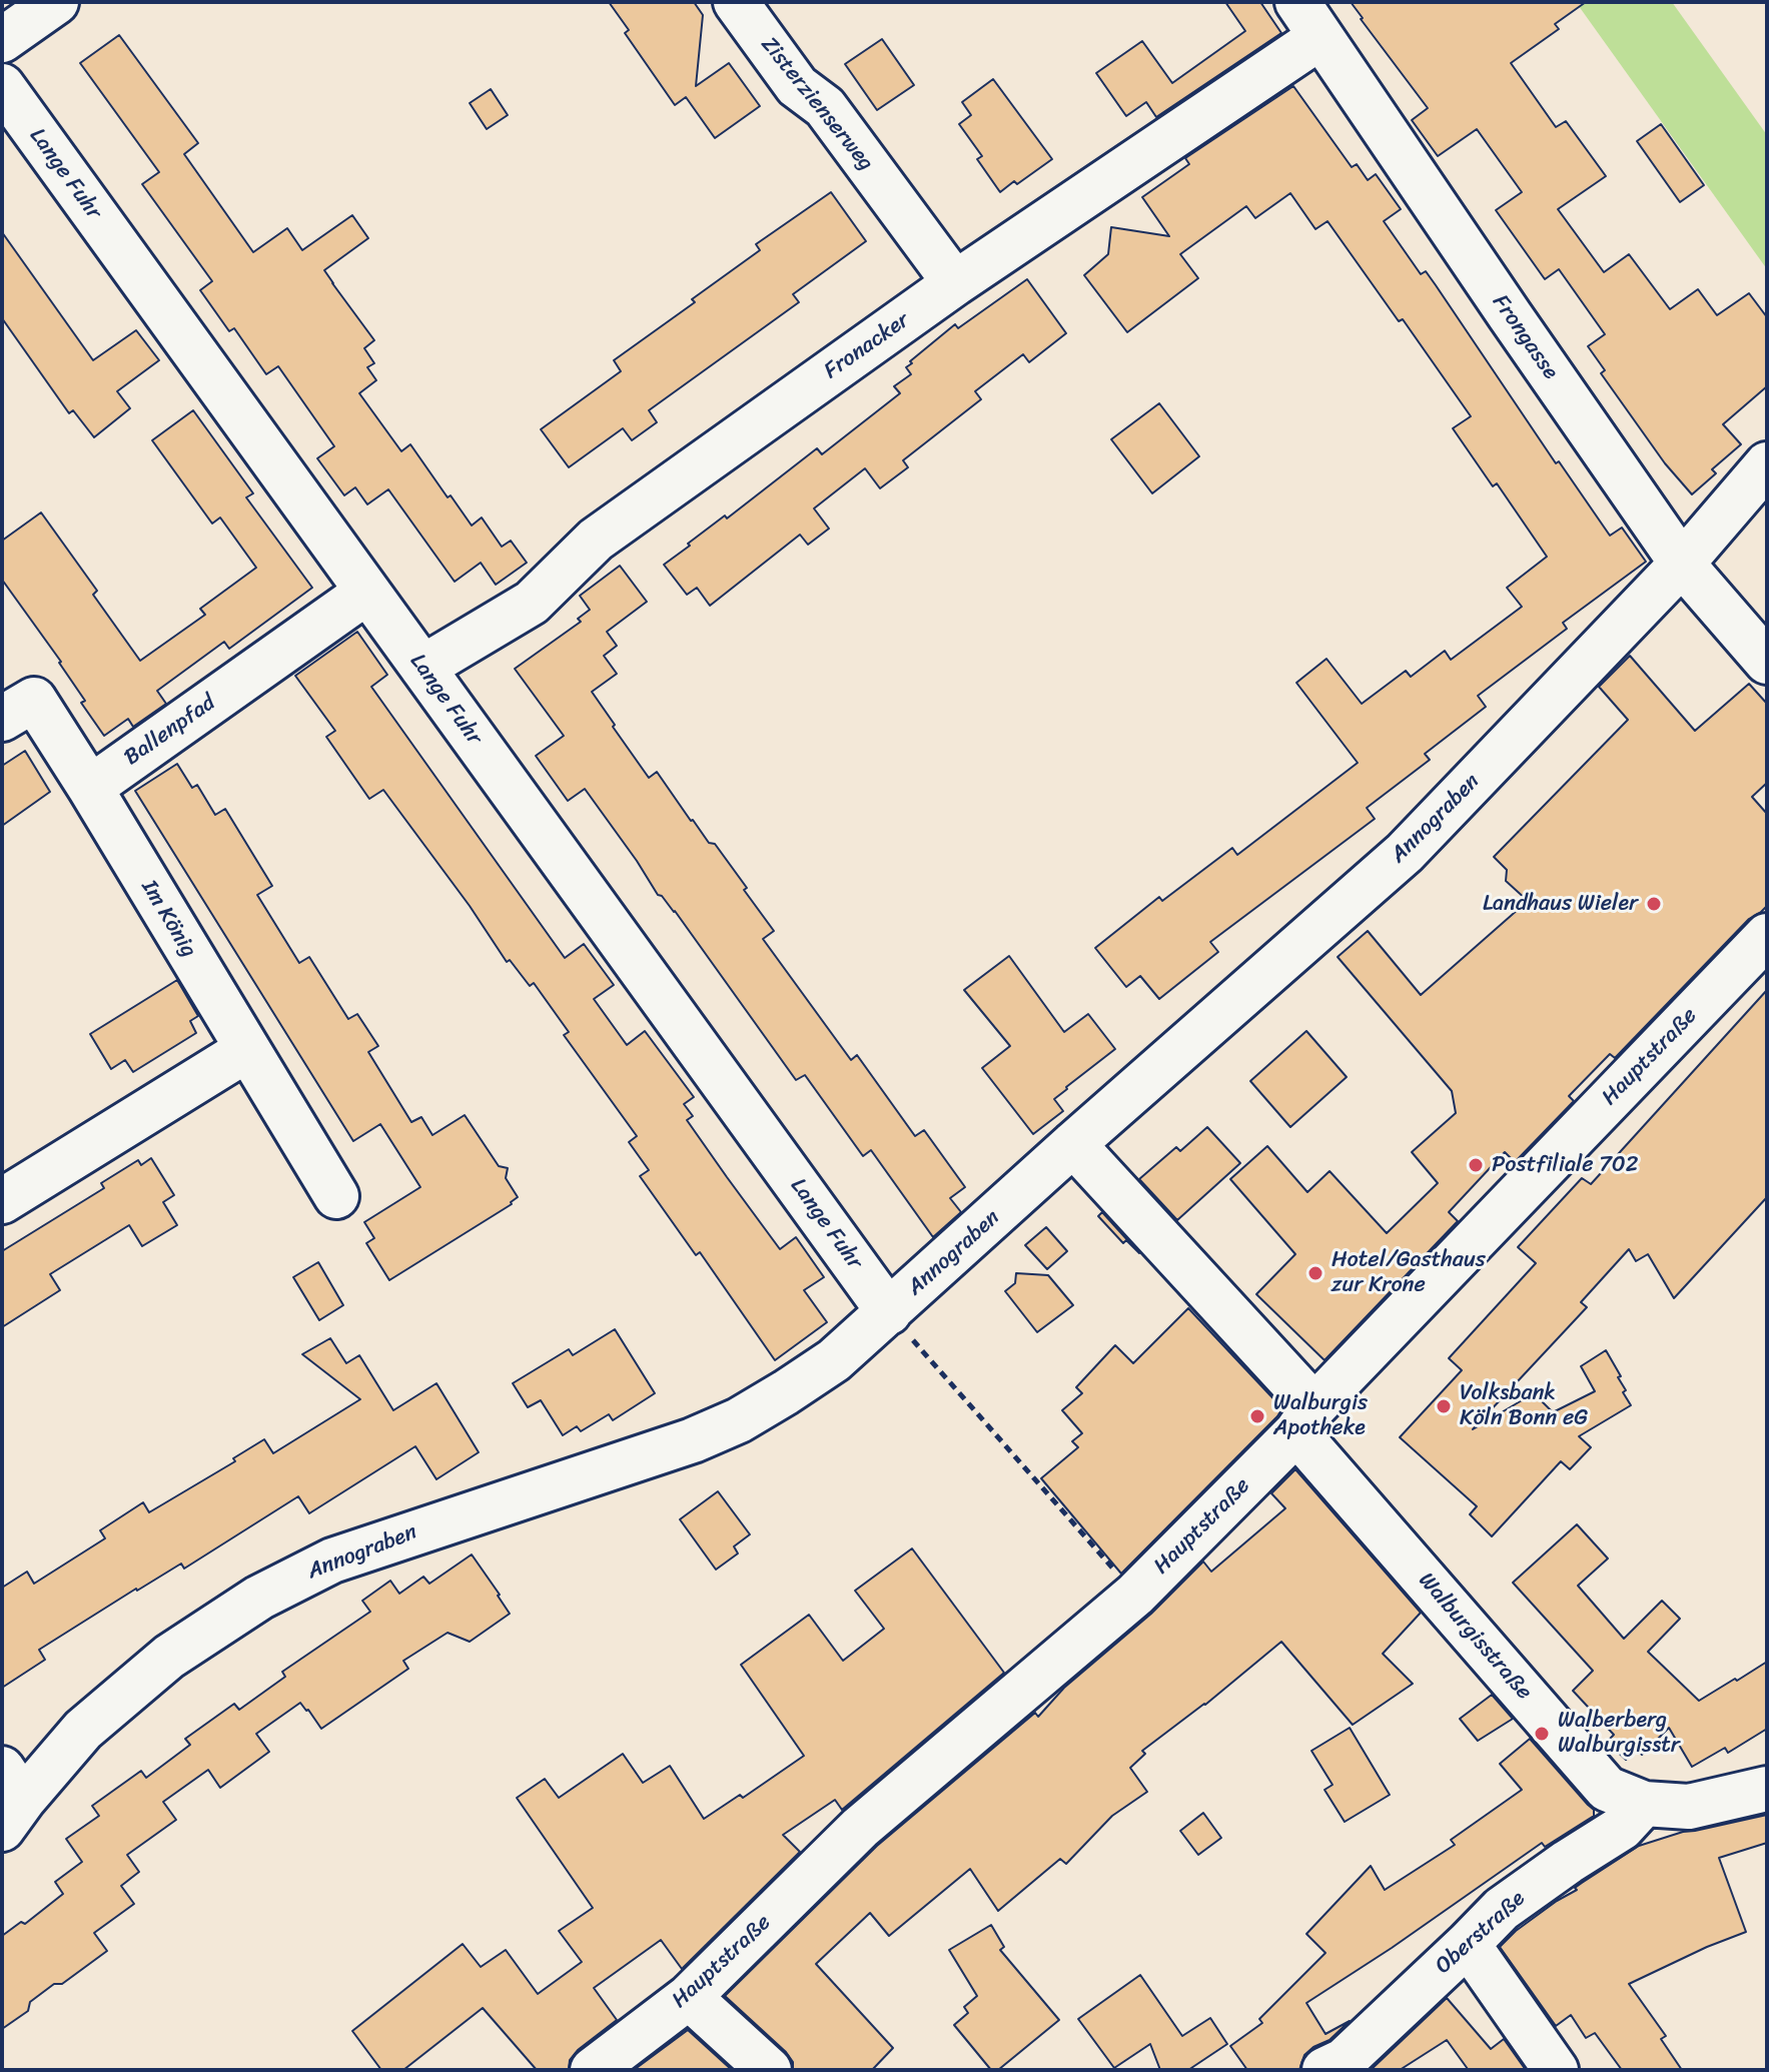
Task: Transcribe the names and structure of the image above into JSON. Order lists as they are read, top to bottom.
{
  "streets": {
    "street": [
      "Zisterzienserweg",
      "Lange Fuhr",
      "Frongasse",
      "Fronacker",
      "Ballenpfad",
      "Annograben",
      "Im König",
      "Hauptstraße",
      "Walburgisstraße",
      "Oberstraße"
    ]
  },
  "crossings": [
    ["Zisterzienserweg", "Fronacker"],
    ["Lange Fuhr", "Fronacker"],
    ["Lange Fuhr", "Ballenpfad"],
    ["Lange Fuhr", "Annograben"],
    ["Frongasse", "Fronacker"],
    ["Frongasse", "Annograben"],
    ["Ballenpfad", "Im König"],
    ["Annograben", "Walburgisstraße"],
    ["Hauptstraße", "Walburgisstraße"],
    ["Walburgisstraße", "Oberstraße"]
  ],
  "places": [
    "Landhaus Wieler",
    "Postfiliale 702",
    "Hotel/Gasthaus zur Krone",
    "Volksbank Köln Bonn eG",
    "Walburgis Apotheke",
    "Walberberg Walburgisstr"
  ]
}
